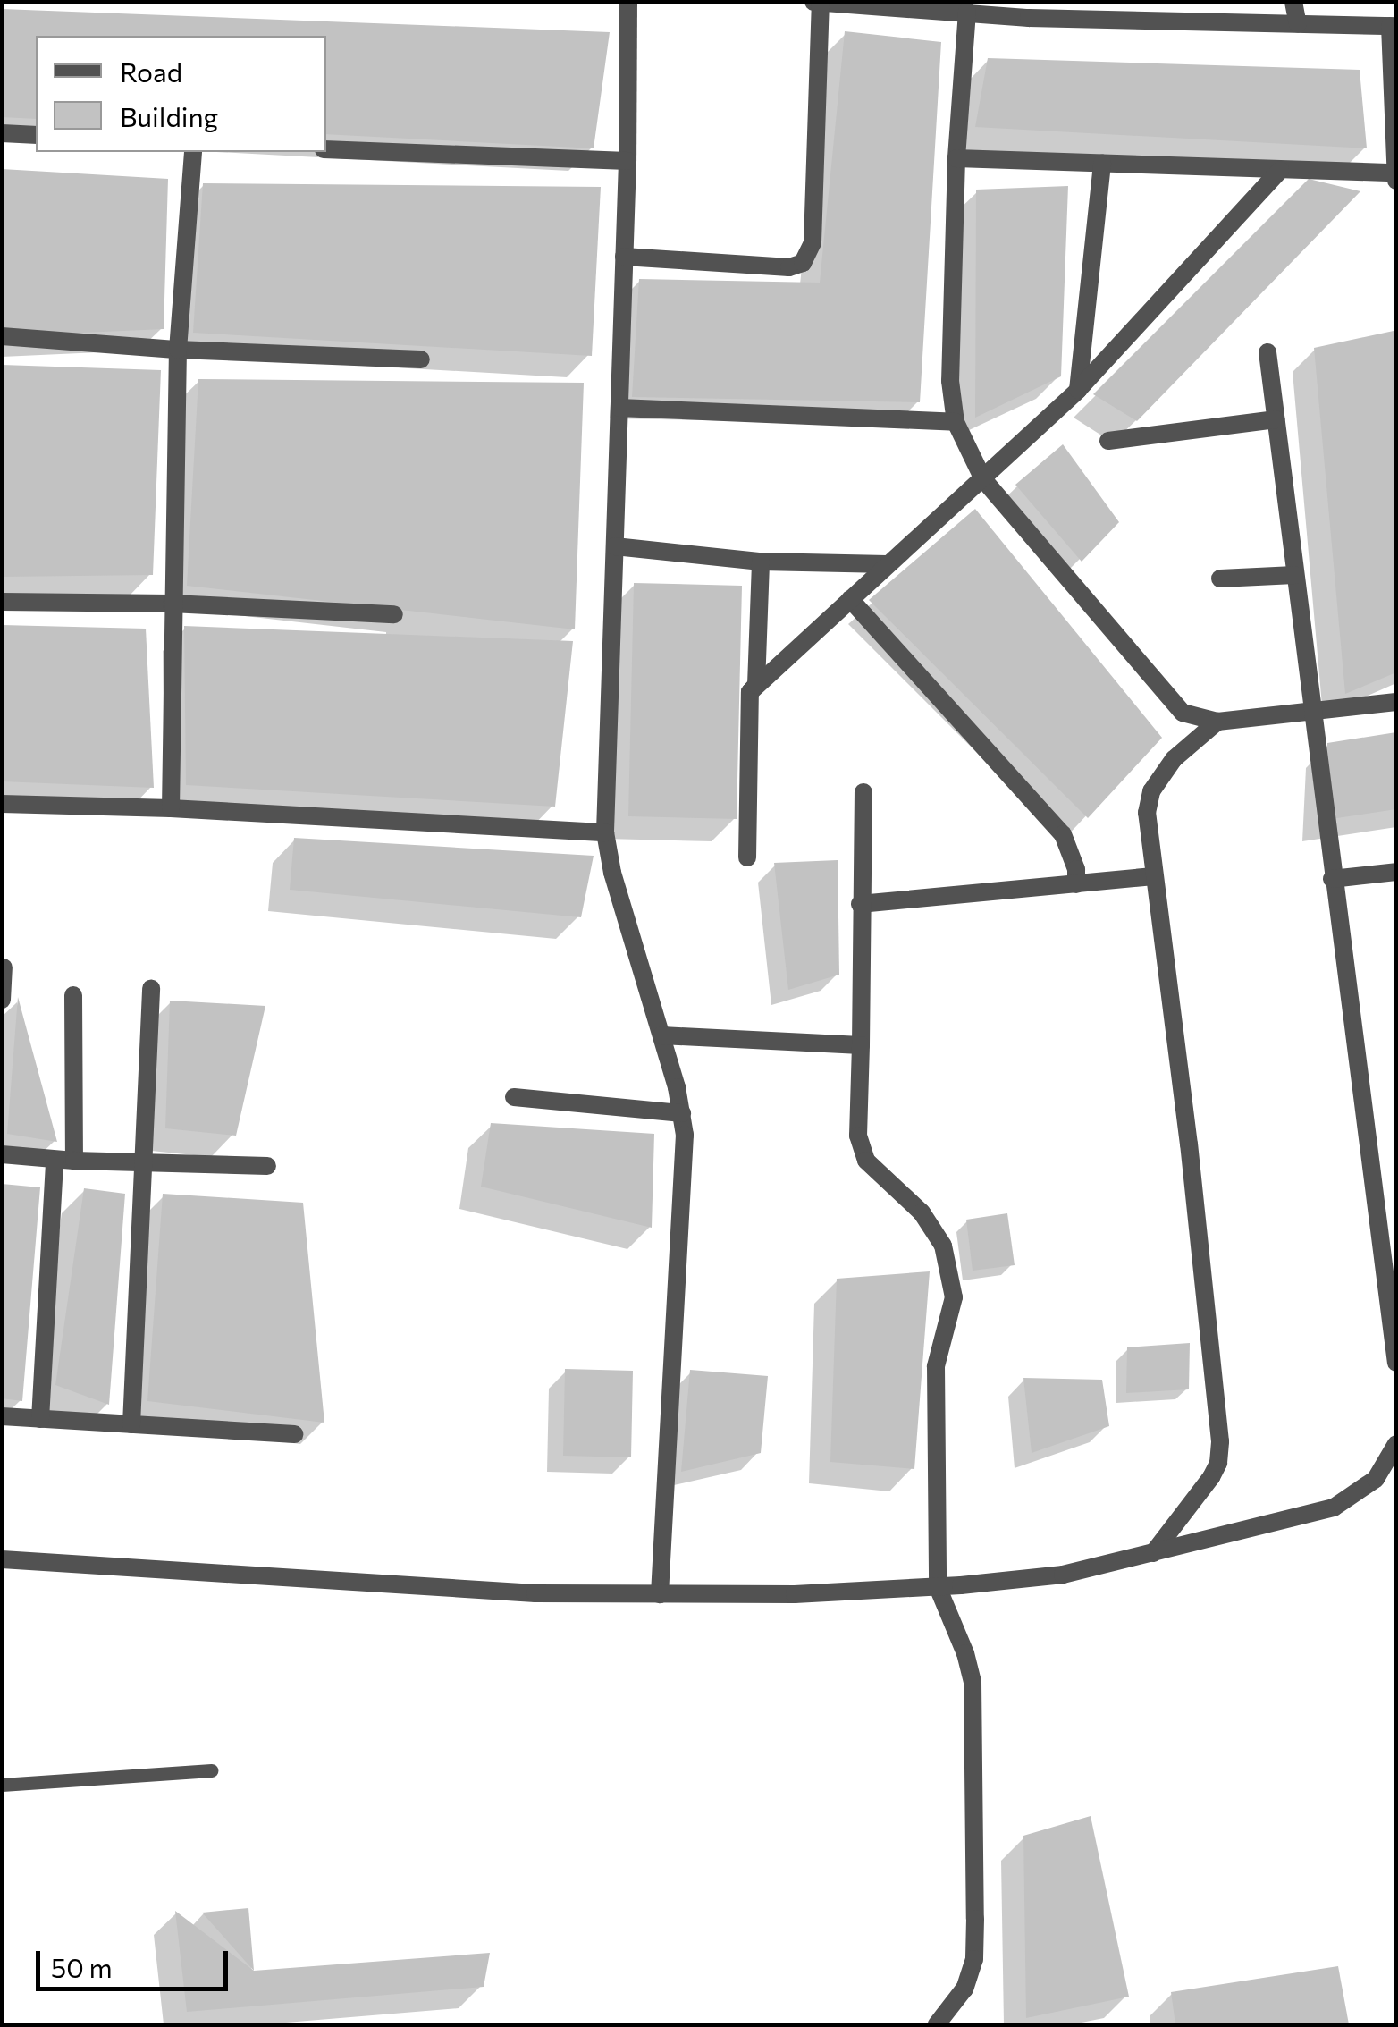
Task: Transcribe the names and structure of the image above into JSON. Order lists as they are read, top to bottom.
{
  "legend": ["Road", "Building"],
  "scale_bar": "50 m"
}
